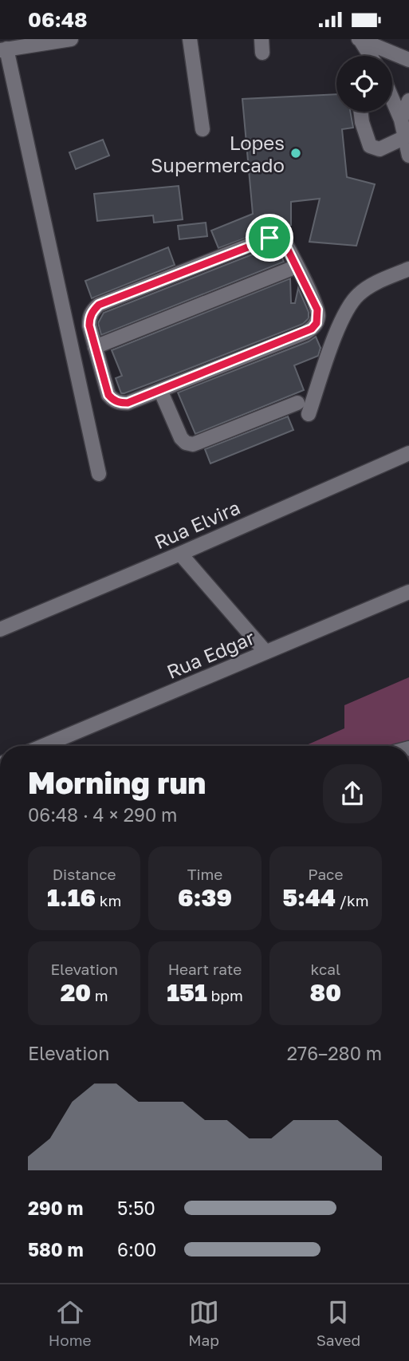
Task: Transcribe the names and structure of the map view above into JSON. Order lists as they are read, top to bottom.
{
  "streets": {
    "street": ["Rua Elvira", "Rua Edgar"]
  },
  "places": ["Lopes Supermercado"],
  "page": {
    "status": "06:48",
    "heading": ["Morning run", "06:48 · 4 × 290 m"],
    "stats": [
      ["Distance", "1.16 km"],
      ["Time", "6:39"],
      ["Pace", "5:44 /km"],
      ["Elevation", "20 m"],
      ["Heart rate", "151 bpm"],
      ["kcal", "80"]
    ],
    "chart": ["Elevation", "276–280 m"],
    "list": [
      {
        "name": "290 m",
        "note": "5:50"
      },
      {
        "name": "580 m",
        "note": "6:00"
      }
    ],
    "tabs": ["Home", "Map", "Saved"]
  }
}
